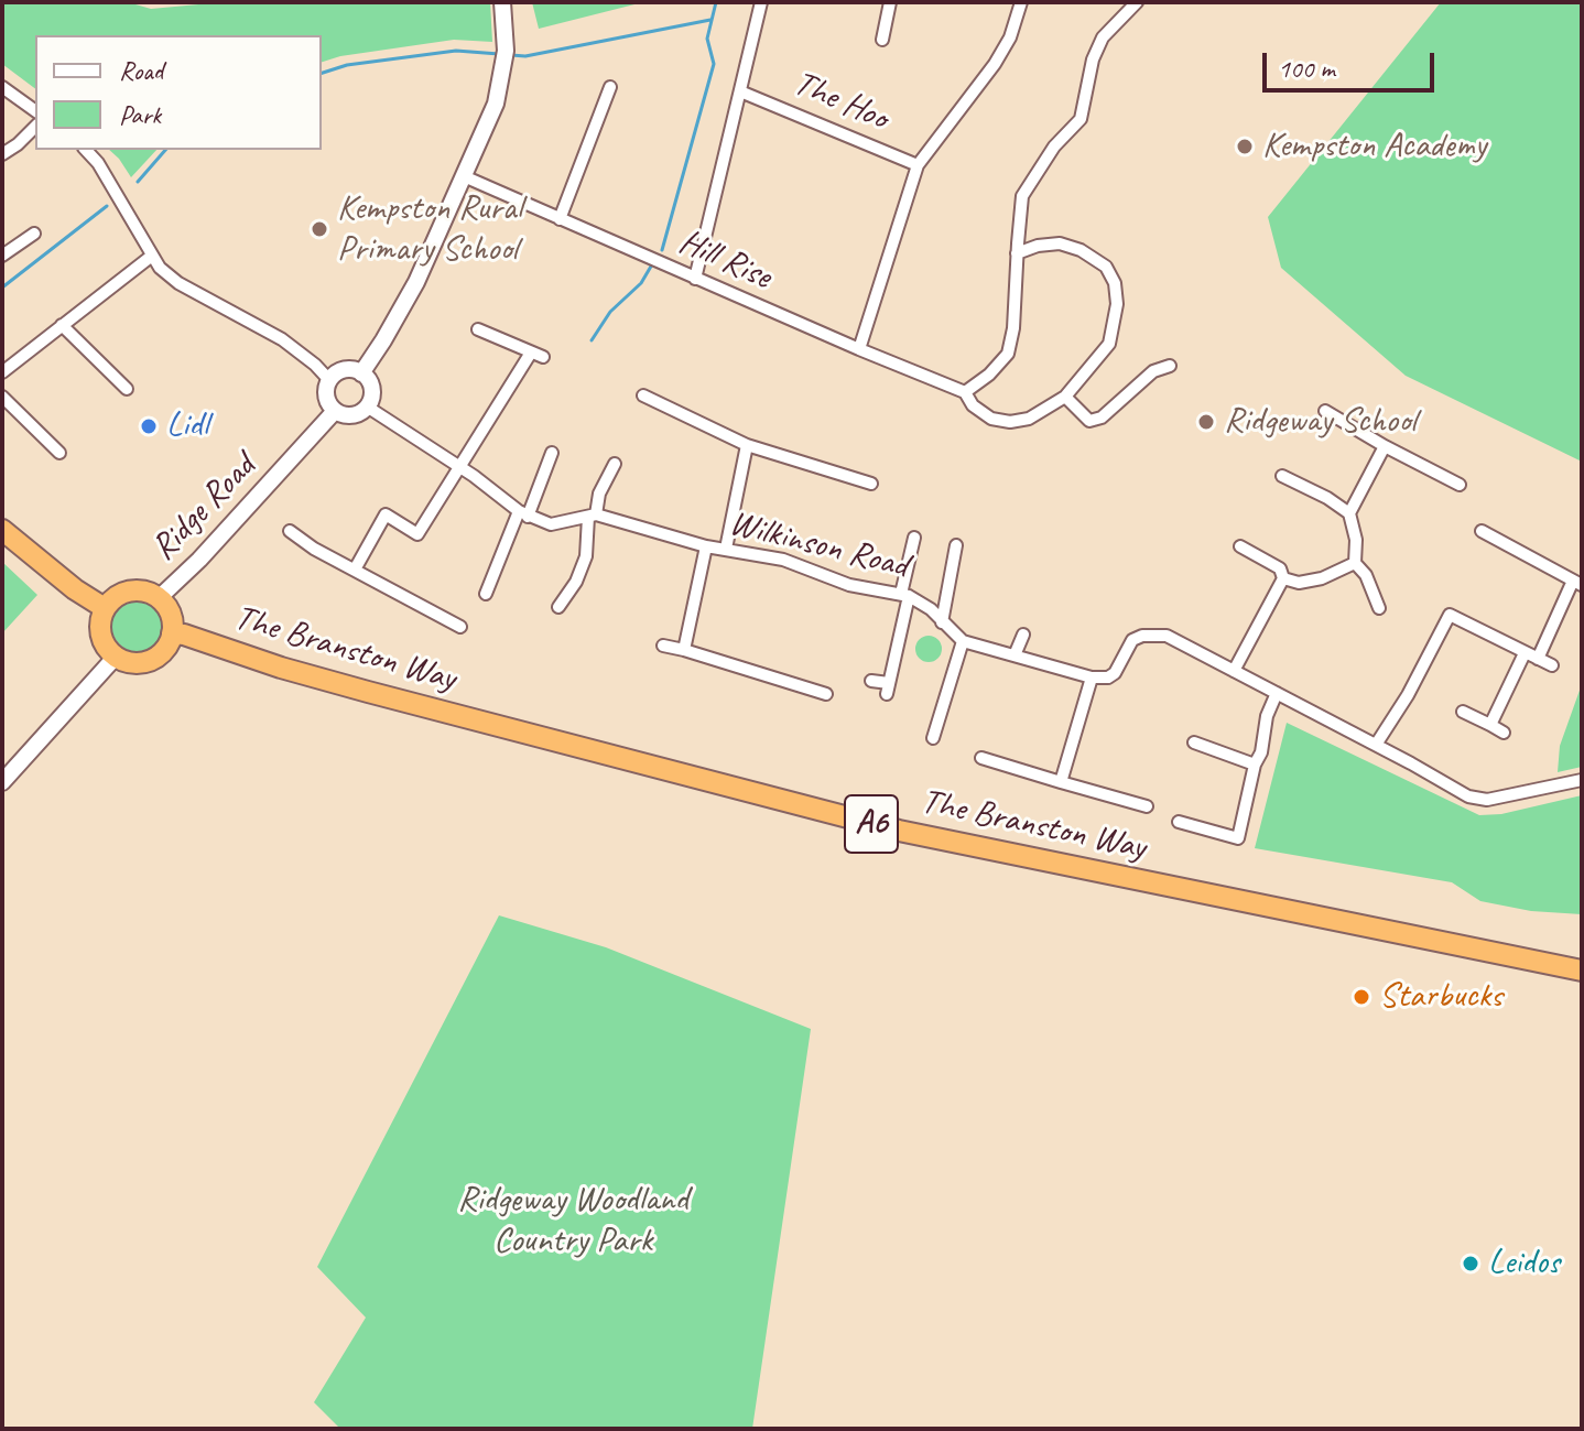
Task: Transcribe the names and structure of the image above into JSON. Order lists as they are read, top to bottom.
{
  "streets": {
    "highway": ["The Branston Way", "A6"],
    "street": [
      "The Hoo",
      "Hill Rise",
      "Ridge Road",
      "Wilkinson Road"
    ]
  },
  "crossings": [
    ["Ridge Road", "The Branston Way"]
  ],
  "parks": ["Ridgeway Woodland Country Park"],
  "places": [
    "Kempston Academy",
    "Kempston Rural Primary School",
    "Ridgeway School",
    "Lidl",
    "Starbucks",
    "Leidos"
  ],
  "legend": ["Road", "Park"],
  "scale_bar": "100 m"
}
